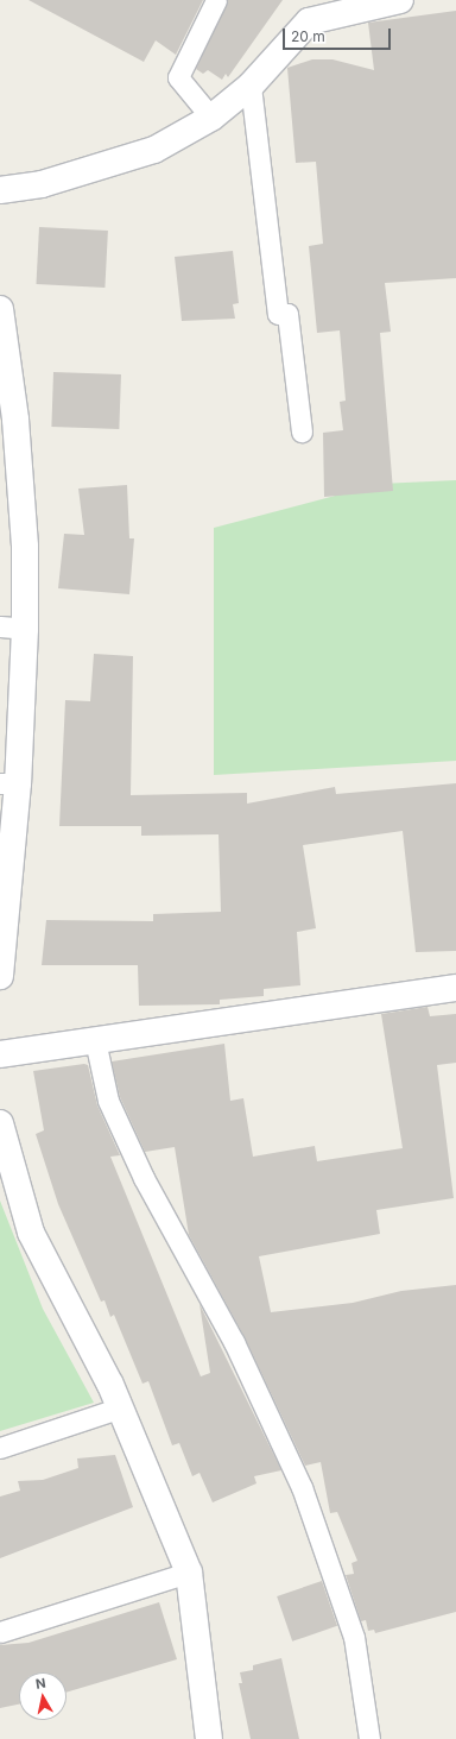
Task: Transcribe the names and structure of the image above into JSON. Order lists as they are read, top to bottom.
{
  "scale_bar": "20 m",
  "north": "top"
}
